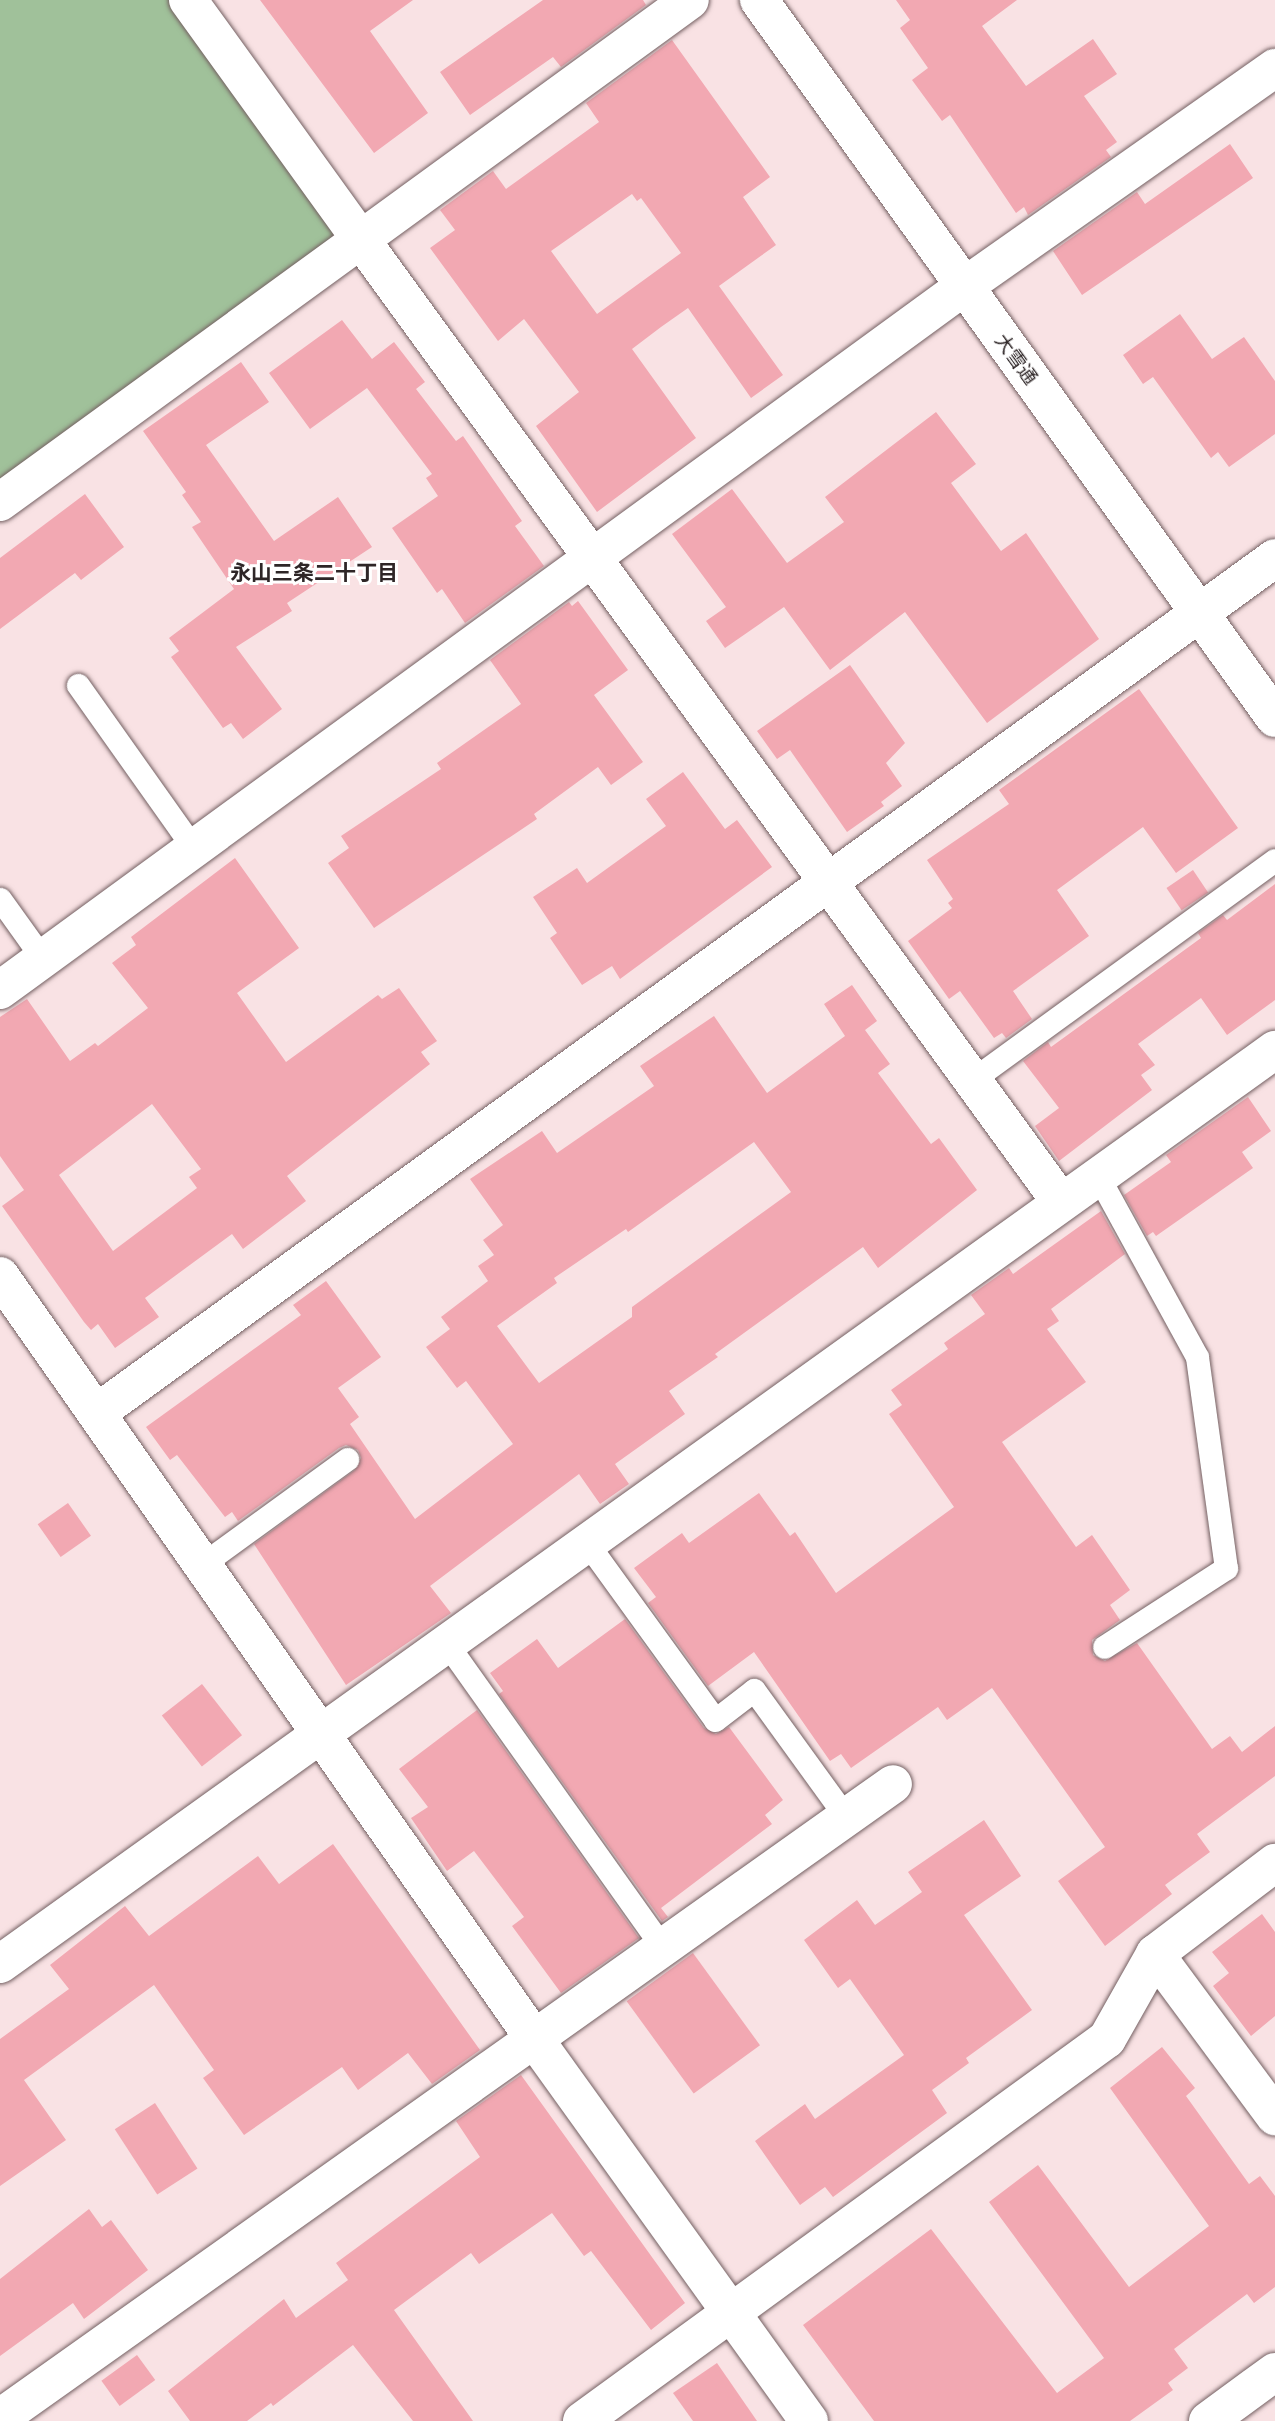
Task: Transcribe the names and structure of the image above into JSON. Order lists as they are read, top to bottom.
{
  "streets": {
    "main road": ["大雪通"]
  },
  "districts": ["永山三条二十丁目"]
}
